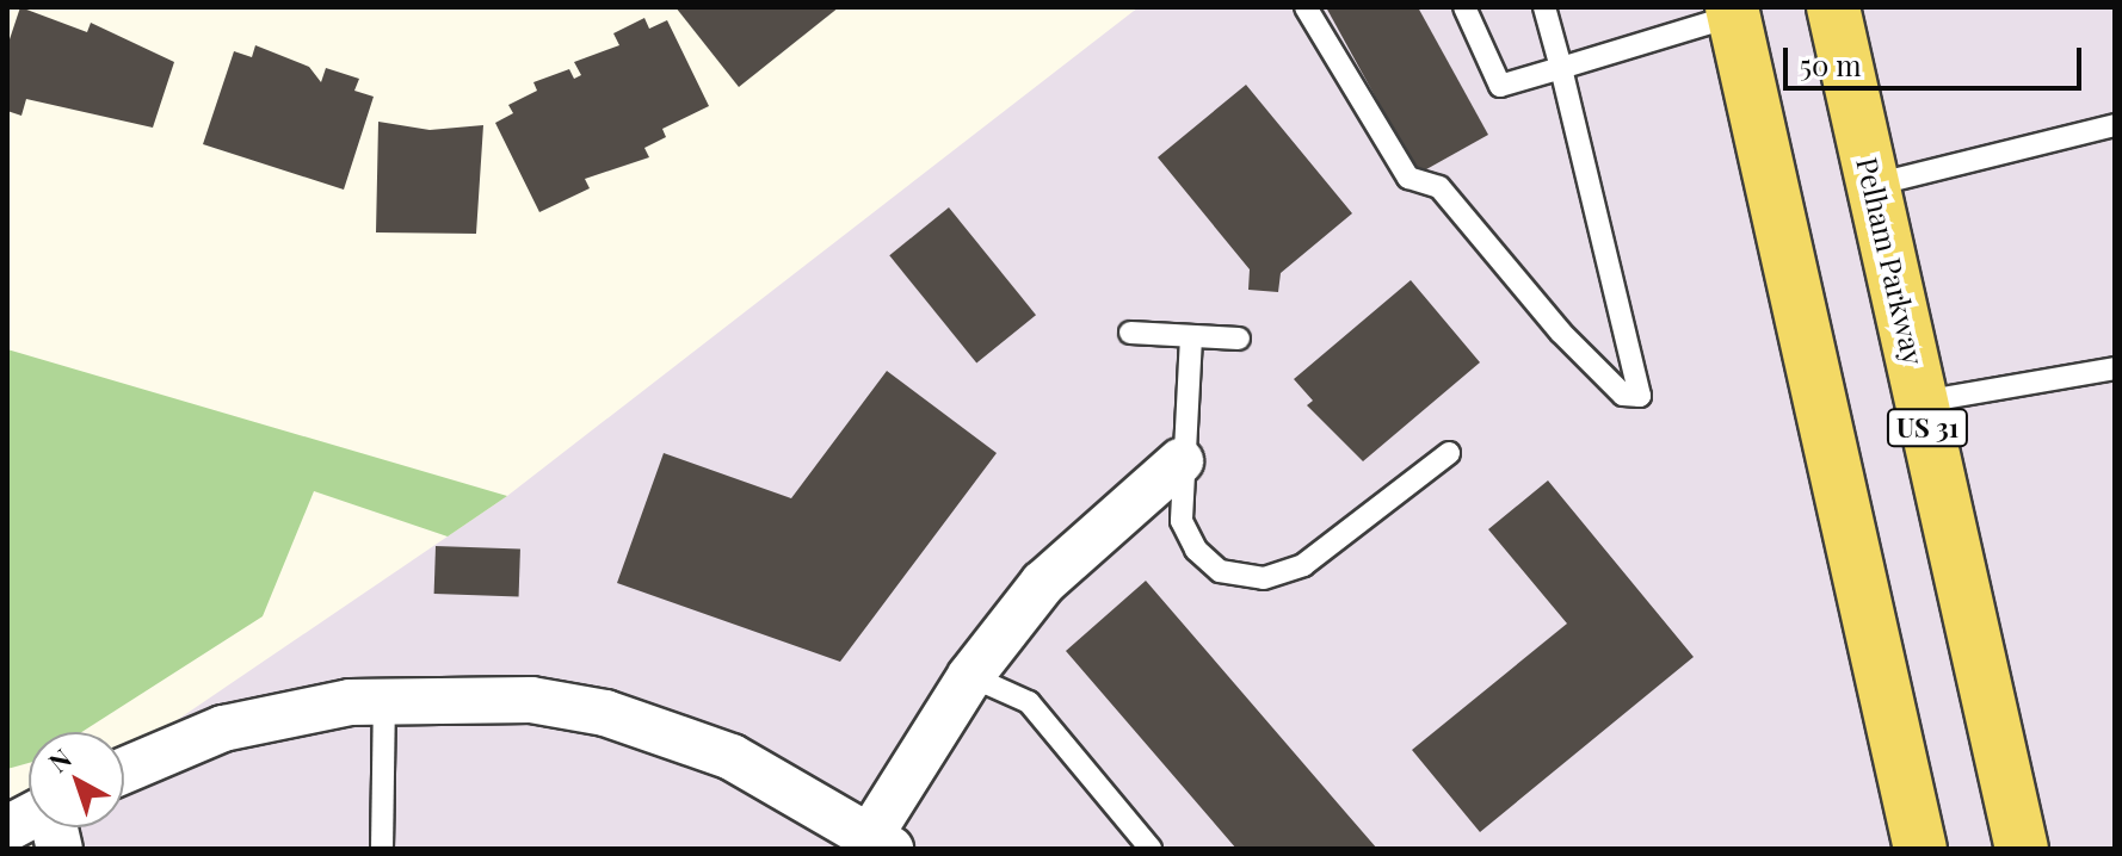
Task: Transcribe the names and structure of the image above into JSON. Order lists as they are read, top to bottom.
{
  "streets": {
    "main road": ["Pelham Parkway", "US 31"]
  },
  "scale_bar": "50 m",
  "north": "top left"
}
